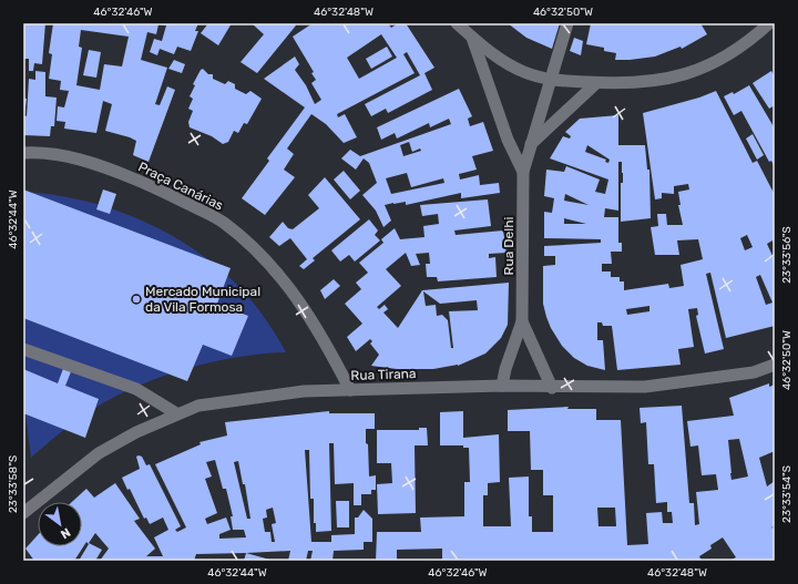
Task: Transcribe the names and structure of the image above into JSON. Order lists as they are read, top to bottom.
{
  "streets": {
    "street": ["Praça Canárias", "Rua Delhi", "Rua Tirana"]
  },
  "crossings": [
    ["Praça Canárias", "Rua Tirana"],
    ["Rua Delhi", "Rua Tirana"]
  ],
  "places": ["Mercado Municipal da Vila Formosa"],
  "north": "bottom right",
  "coordinates": [
    "46°32'46\"W",
    "46°32'48\"W",
    "46°32'50\"W",
    "46°32'44\"W",
    "23°33'56\"S",
    "23°33'58\"S",
    "23°33'54\"S"
  ]
}
